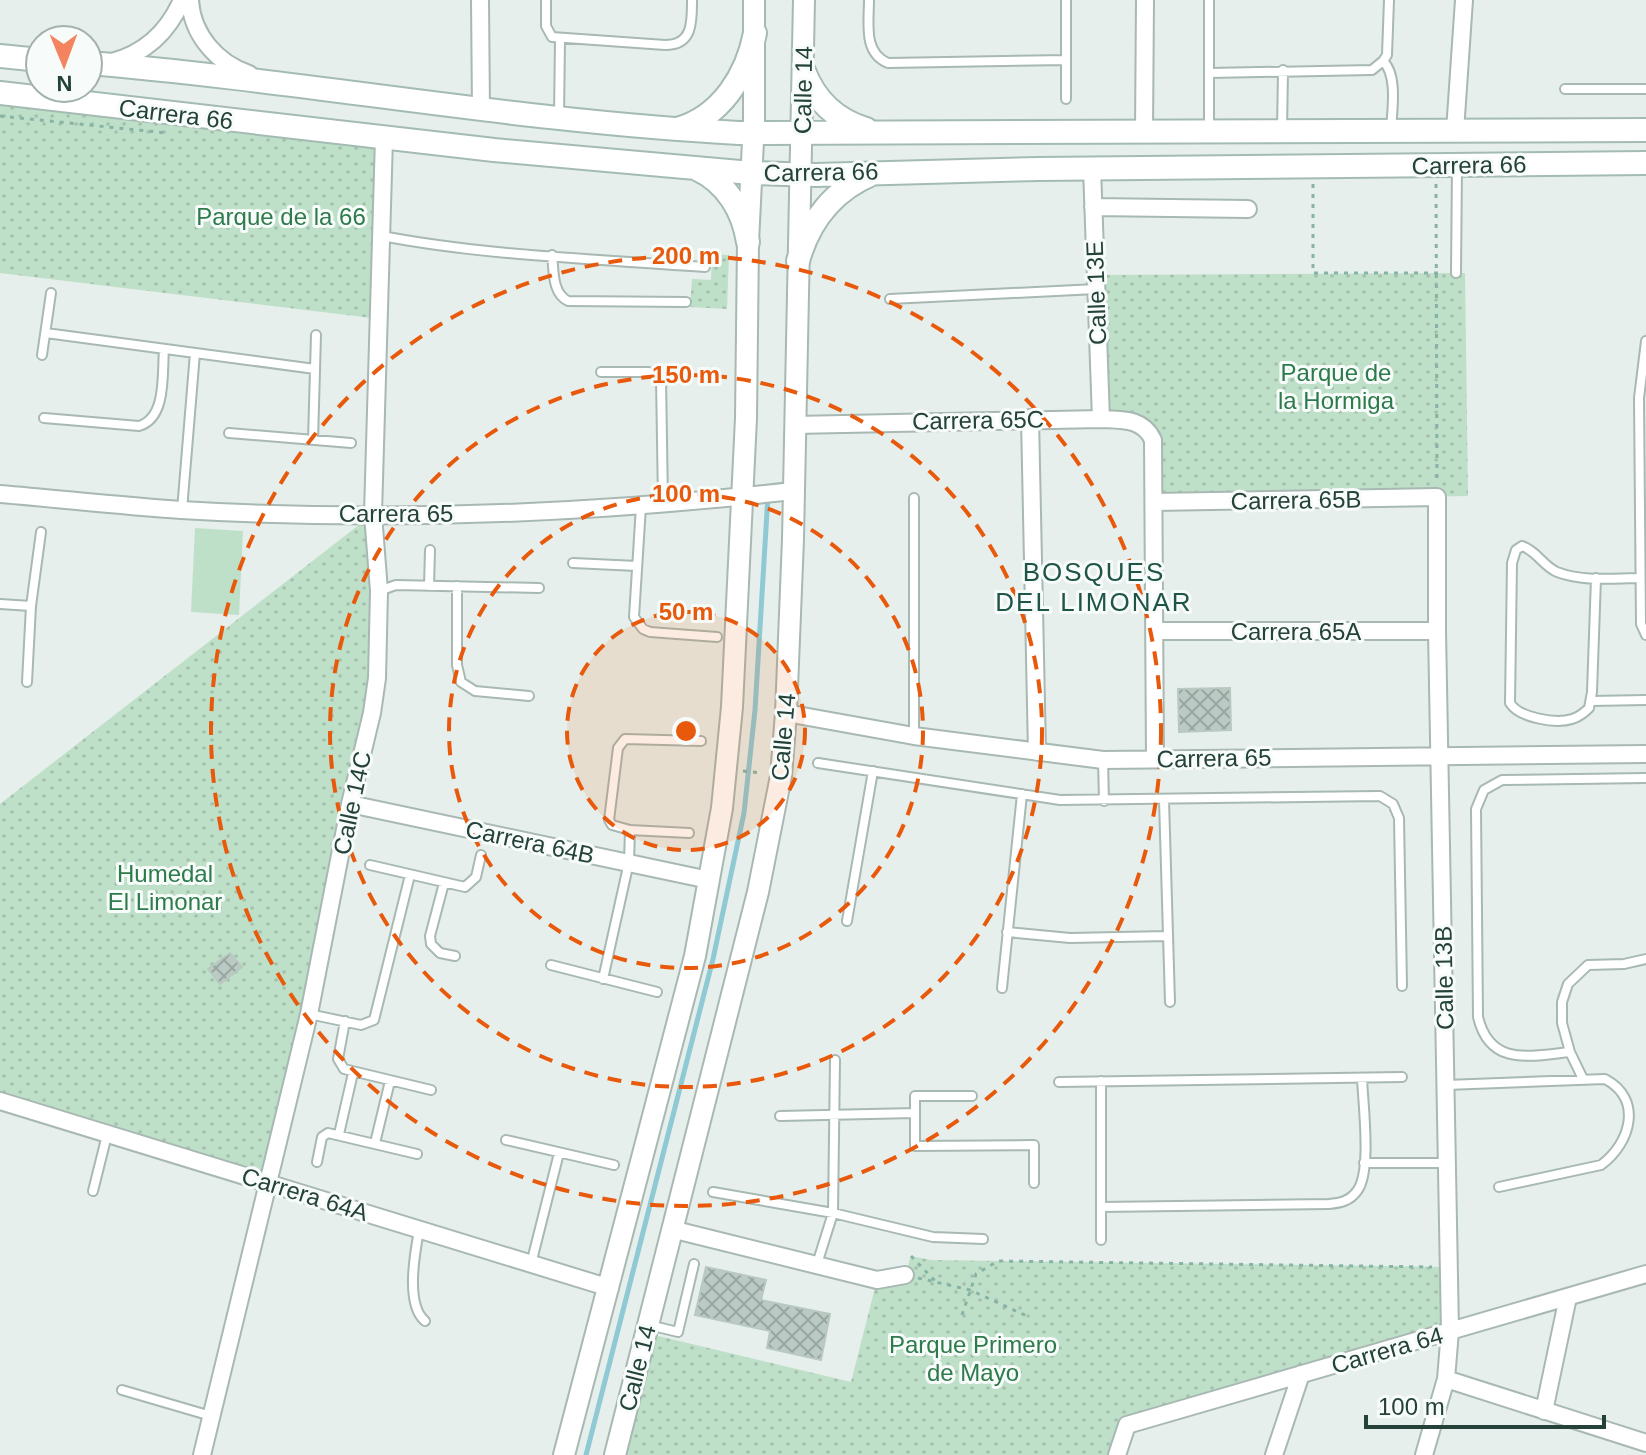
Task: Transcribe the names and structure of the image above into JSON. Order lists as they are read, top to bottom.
{
  "streets": {
    "main road": ["Carrera 66"],
    "street": [
      "Calle 14",
      "Calle 13E",
      "Carrera 65C",
      "Carrera 65B",
      "Carrera 65",
      "Carrera 65A",
      "Calle 14C",
      "Carrera 64B",
      "Calle 13B",
      "Carrera 64A",
      "Carrera 64"
    ]
  },
  "crossings": [
    ["Calle 14", "Carrera 66"],
    ["Calle 14", "Carrera 65C"],
    ["Calle 14", "Carrera 65"],
    ["Calle 14", "Carrera 64B"],
    ["Calle 14", "Carrera 64A"],
    ["Carrera 66", "Calle 13E"],
    ["Carrera 66", "Calle 14C"],
    ["Calle 13E", "Carrera 65C"],
    ["Carrera 65C", "Carrera 65B"],
    ["Carrera 65B", "Calle 13B"],
    ["Carrera 65", "Calle 14C"],
    ["Carrera 65", "Calle 13B"],
    ["Carrera 65A", "Calle 13B"],
    ["Calle 14C", "Carrera 64B"],
    ["Calle 14C", "Carrera 64A"],
    ["Calle 13B", "Carrera 64"]
  ],
  "districts": ["BOSQUES DEL LIMONAR"],
  "parks": [
    "Parque de la 66",
    "Parque de la Hormiga",
    "Humedal El Limonar",
    "Parque Primero de Mayo"
  ],
  "scale_bar": "100 m",
  "north": "bottom",
  "rings": [
    "200 m",
    "150 m",
    "100 m",
    "50 m"
  ]
}
